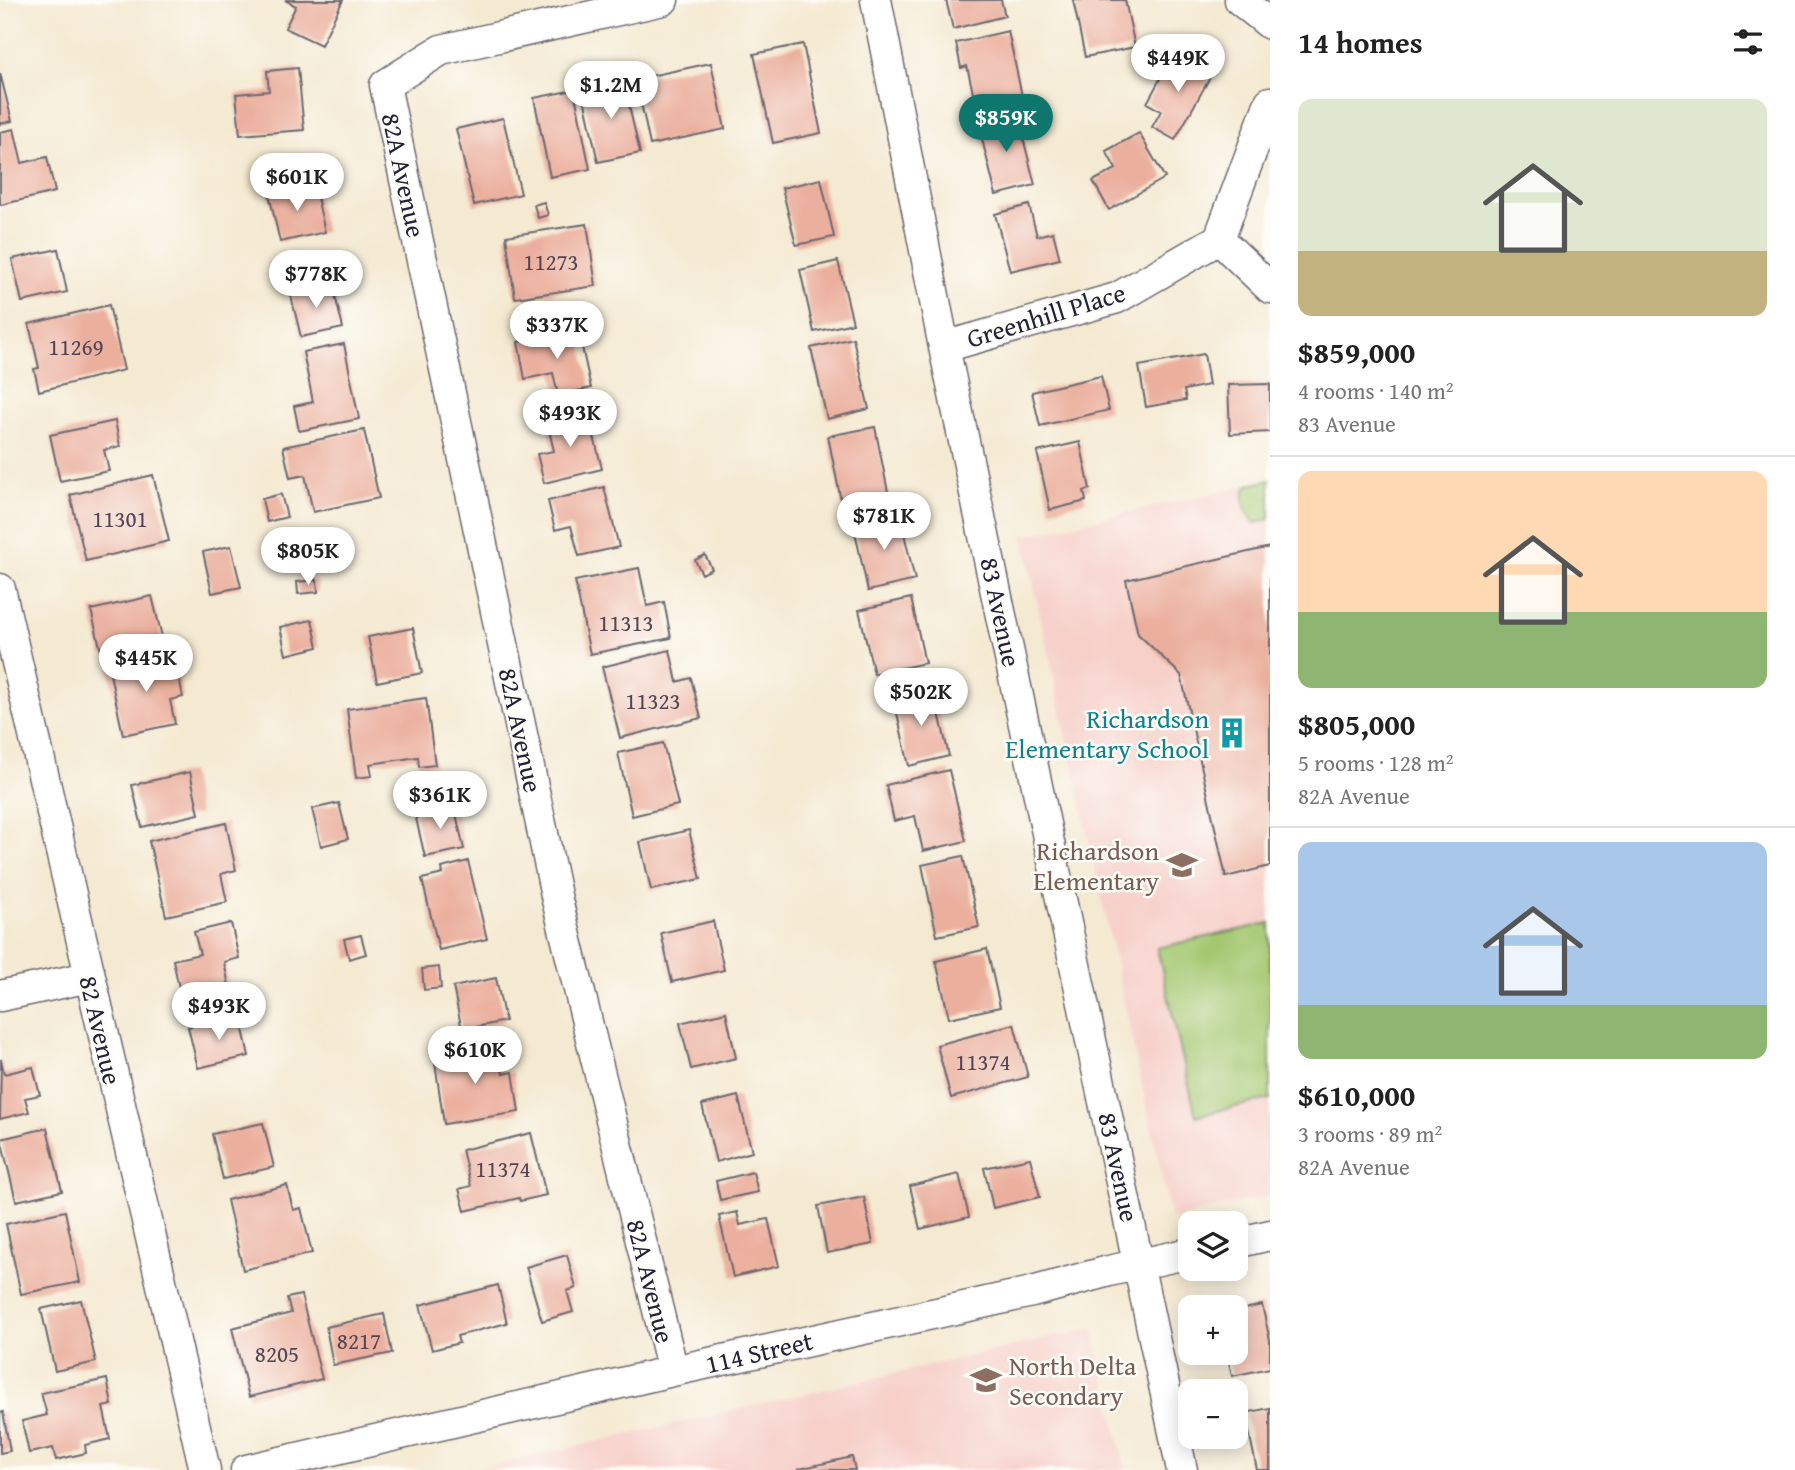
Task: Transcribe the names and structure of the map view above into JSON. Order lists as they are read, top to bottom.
{
  "streets": {
    "street": [
      "82A Avenue",
      "Greenhill Place",
      "83 Avenue",
      "82 Avenue",
      "114 Street"
    ]
  },
  "crossings": [
    ["82A Avenue", "114 Street"],
    ["Greenhill Place", "83 Avenue"],
    ["83 Avenue", "114 Street"]
  ],
  "places": {
    "building": ["Richardson Elementary School"],
    "school or university": ["Richardson Elementary", "North Delta Secondary"]
  },
  "house_numbers": [
    "11273",
    "11269",
    "11301",
    "11313",
    "11323",
    "11374",
    "11374",
    "8217",
    "8205"
  ],
  "page": {
    "heading": "14 homes",
    "price": [
      "$449K",
      "$1.2M",
      "$859K",
      "$601K",
      "$778K",
      "$337K",
      "$493K",
      "$781K",
      "$805K",
      "$445K",
      "$502K",
      "$361K",
      "$493K",
      "$610K"
    ],
    "list": [
      {
        "name": "$859,000",
        "note": "4 rooms · 140 m² · 83 Avenue"
      },
      {
        "name": "$805,000",
        "note": "5 rooms · 128 m² · 82A Avenue"
      },
      {
        "name": "$610,000",
        "note": "3 rooms · 89 m² · 82A Avenue"
      }
    ],
    "map_buttons": ["+", "−"]
  }
}
